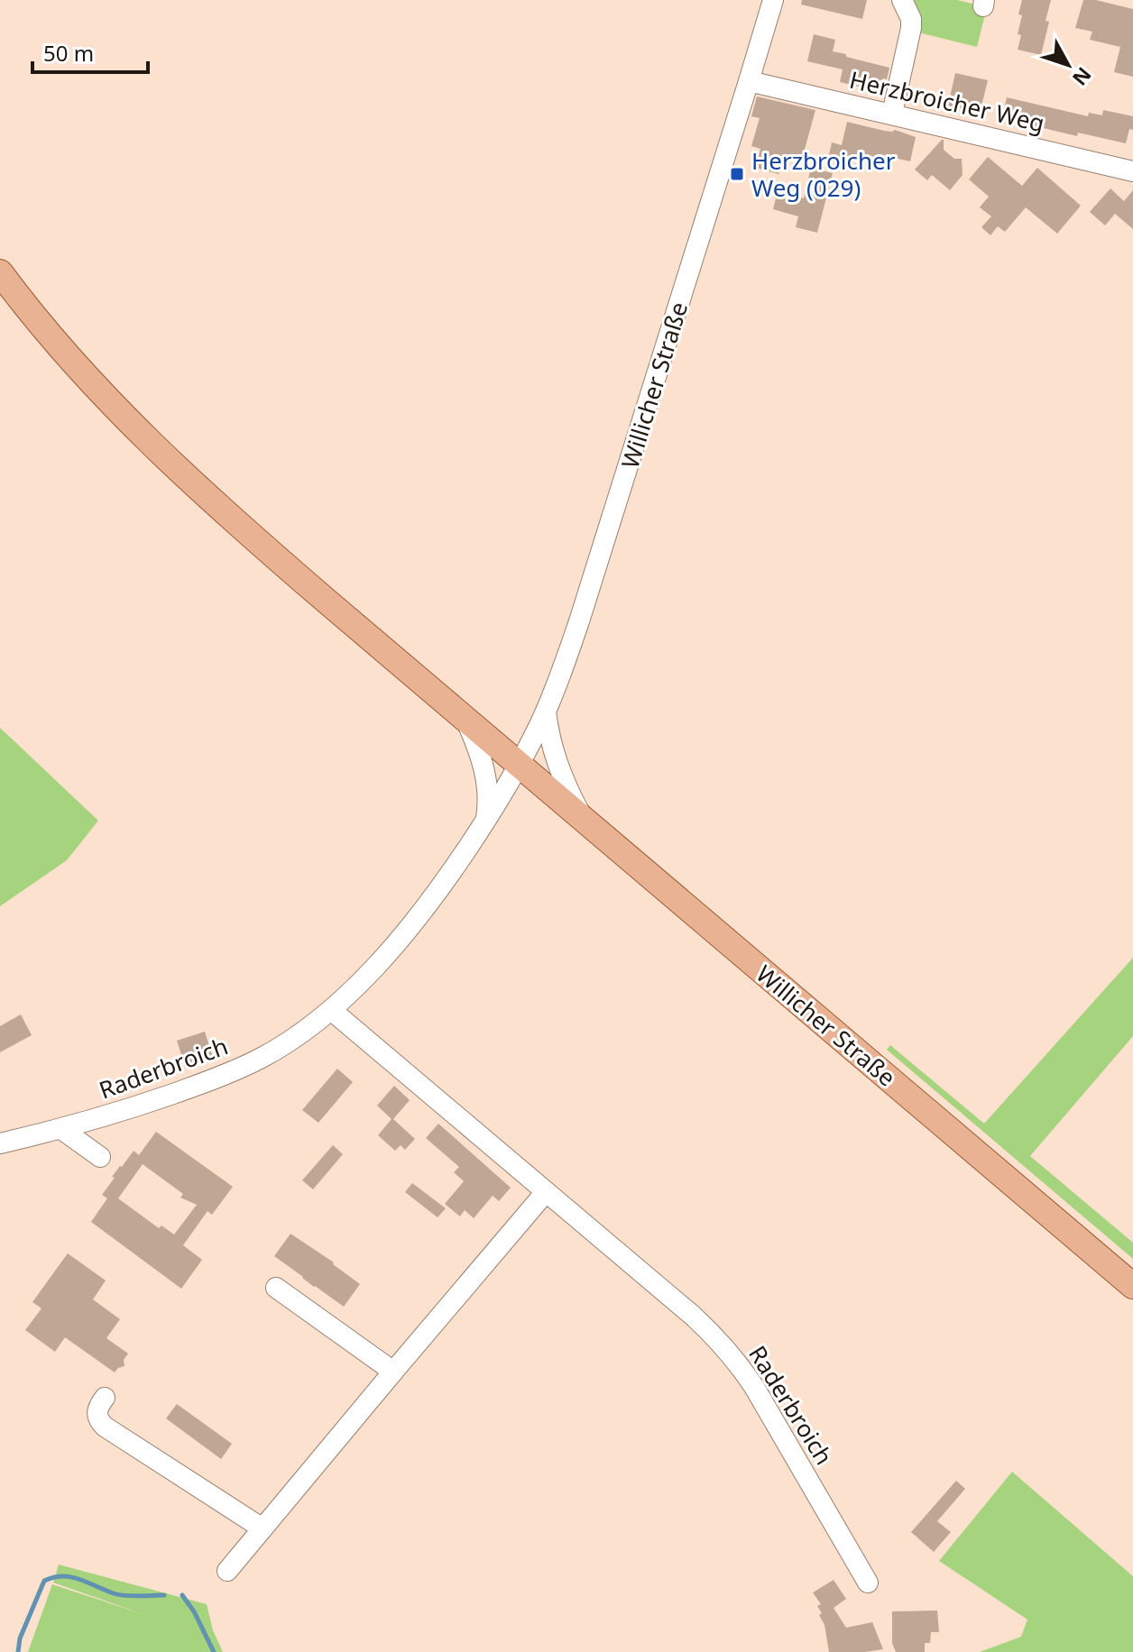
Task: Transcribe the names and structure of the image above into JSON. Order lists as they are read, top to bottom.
{
  "streets": {
    "main road": ["Willicher Straße"],
    "street": ["Herzbroicher Weg", "Raderbroich"]
  },
  "crossings": [
    ["Herzbroicher Weg", "Willicher Straße"],
    ["Willicher Straße", "Raderbroich"]
  ],
  "places": {
    "transit": ["Herzbroicher Weg (029)"]
  },
  "scale_bar": "50 m",
  "north": "bottom right"
}
